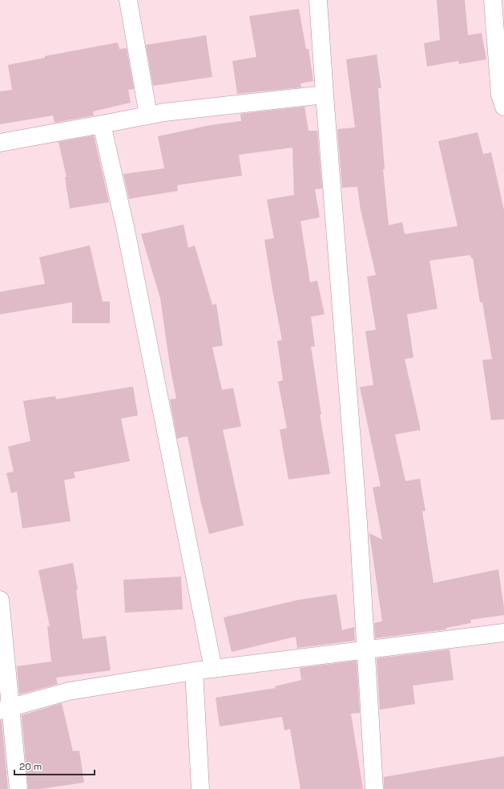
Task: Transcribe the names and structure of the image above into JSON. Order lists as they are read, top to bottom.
{
  "scale_bar": "20 m"
}
